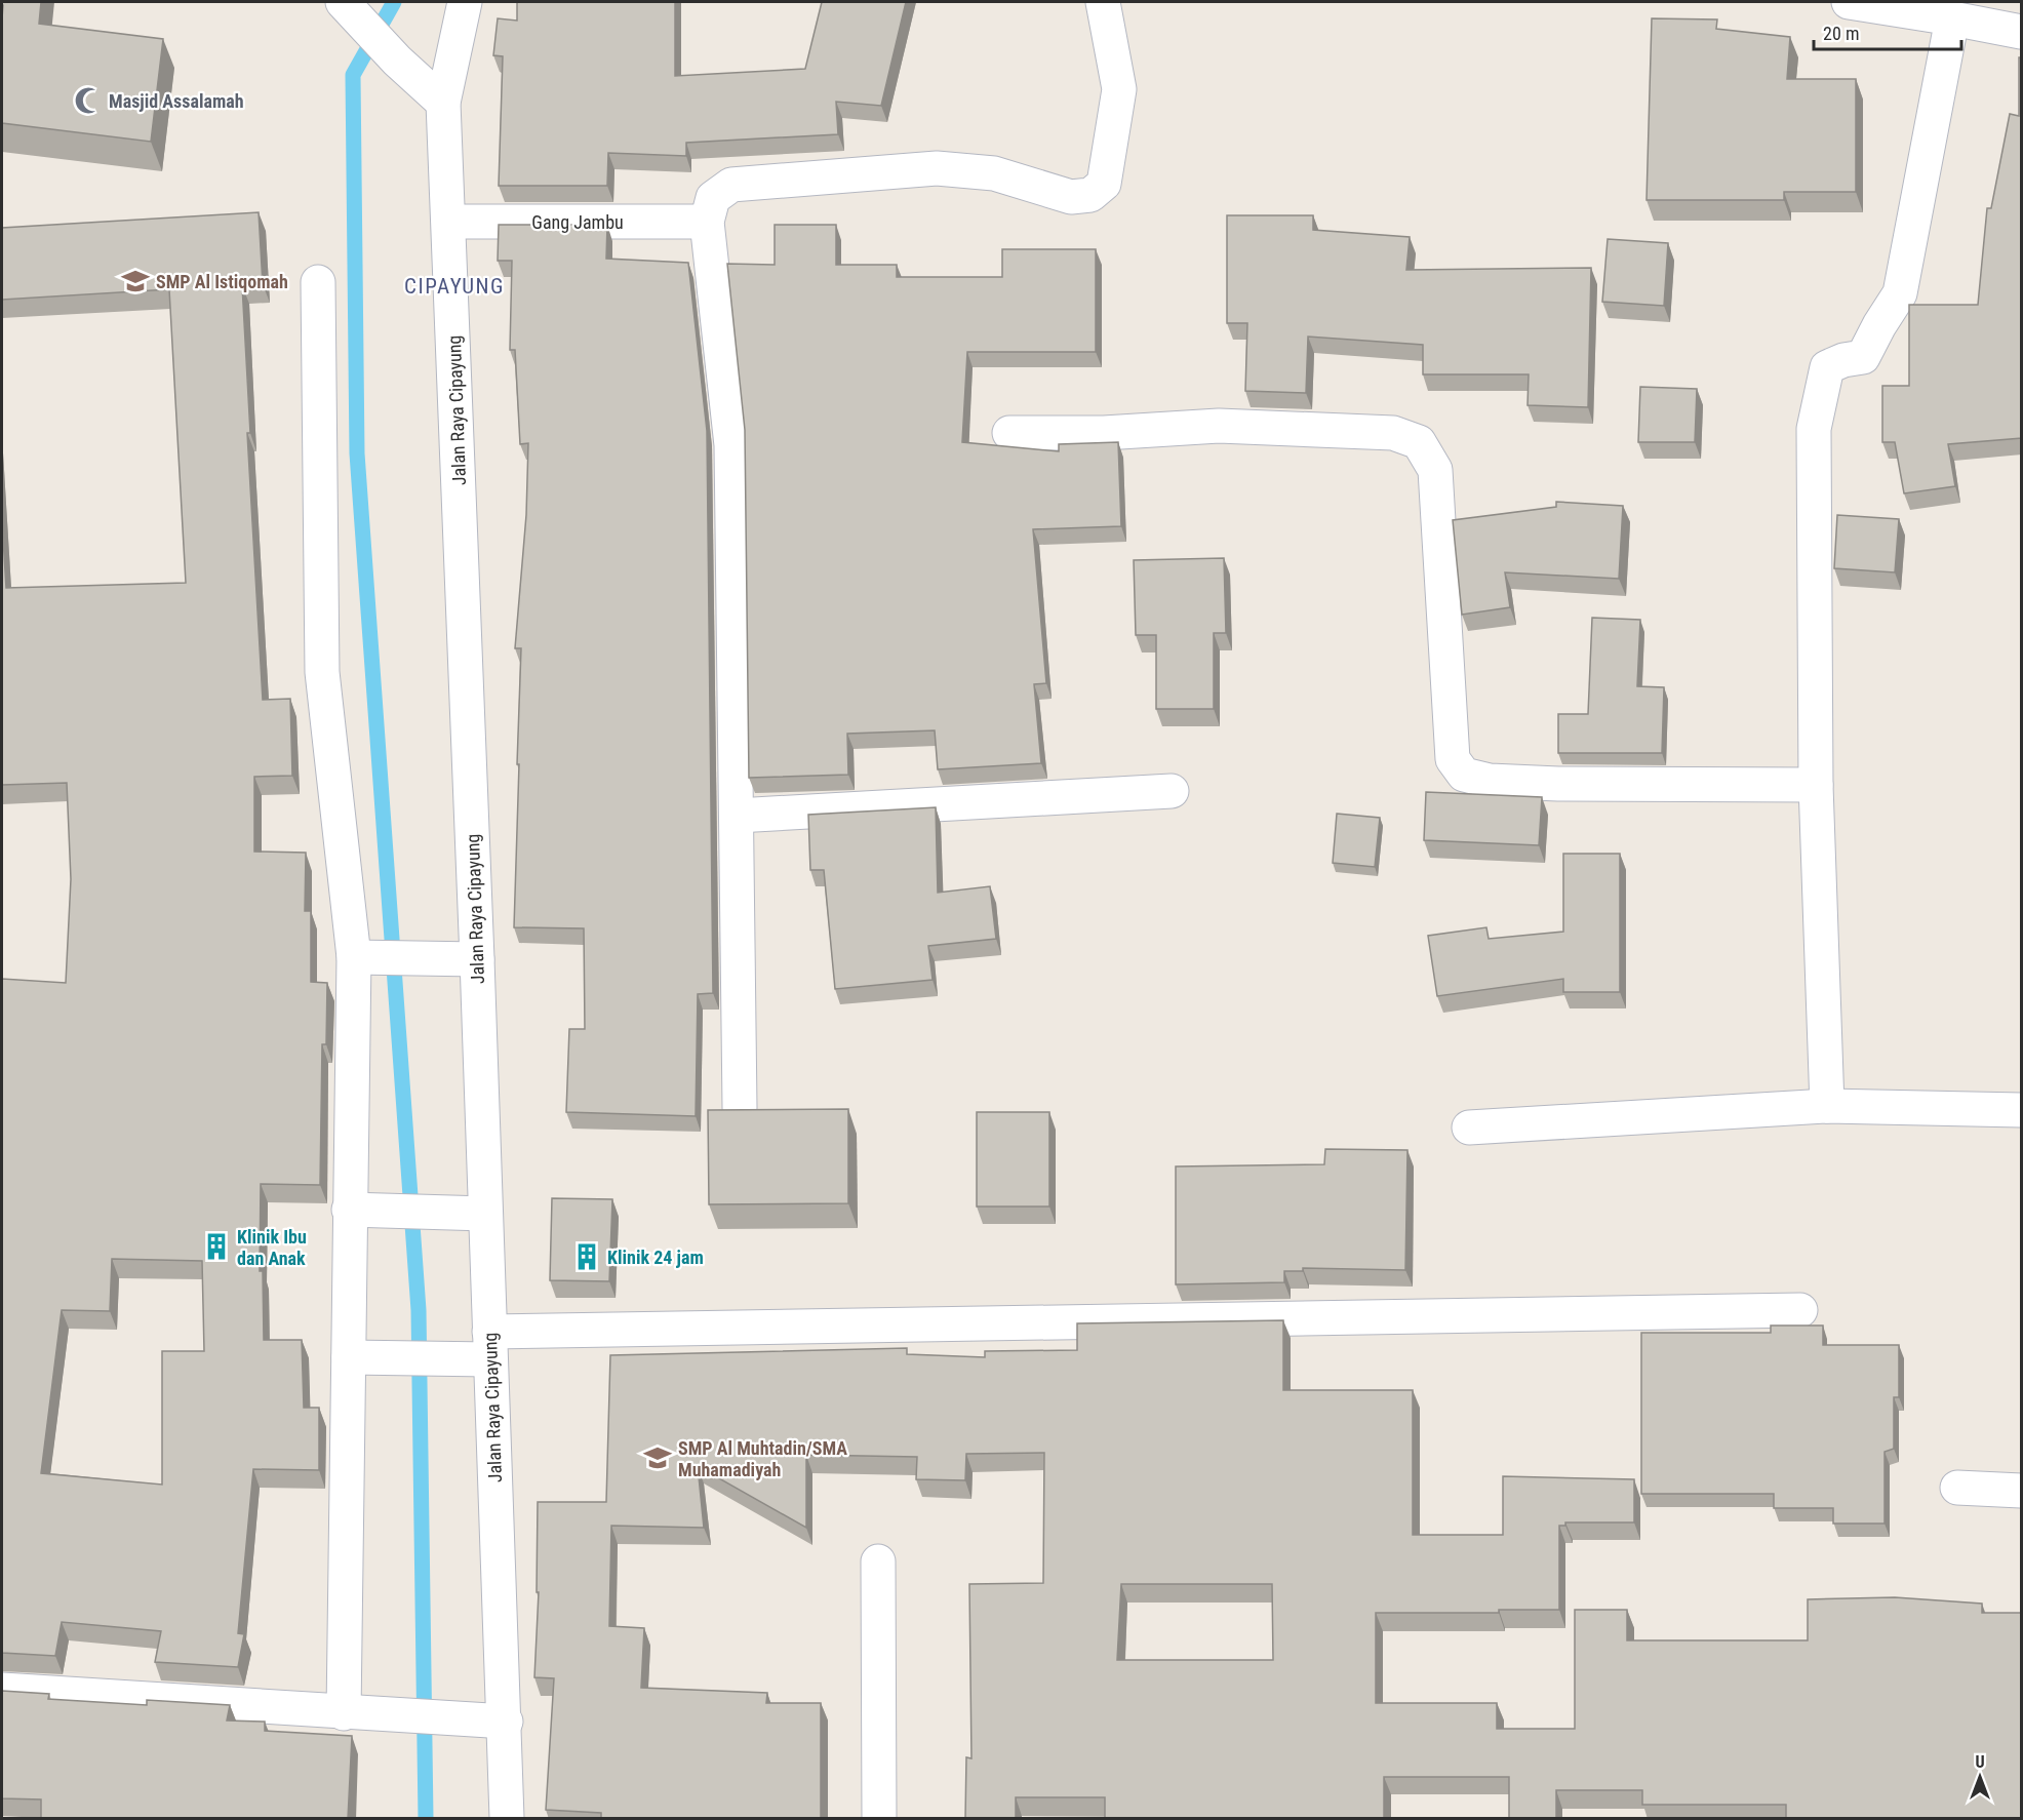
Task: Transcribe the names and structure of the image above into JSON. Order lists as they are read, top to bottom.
{
  "streets": {
    "street": ["Gang Jambu", "Jalan Raya Cipayung"]
  },
  "crossings": [
    ["Gang Jambu", "Jalan Raya Cipayung"]
  ],
  "districts": ["CIPAYUNG"],
  "places": {
    "mosque": ["Masjid Assalamah"],
    "school or university": ["SMP Al Istiqomah", "SMP Al Muhtadin/SMA Muhamadiyah"],
    "building": ["Klinik Ibu dan Anak", "Klinik 24 jam"]
  },
  "scale_bar": "20 m",
  "north": "top"
}
